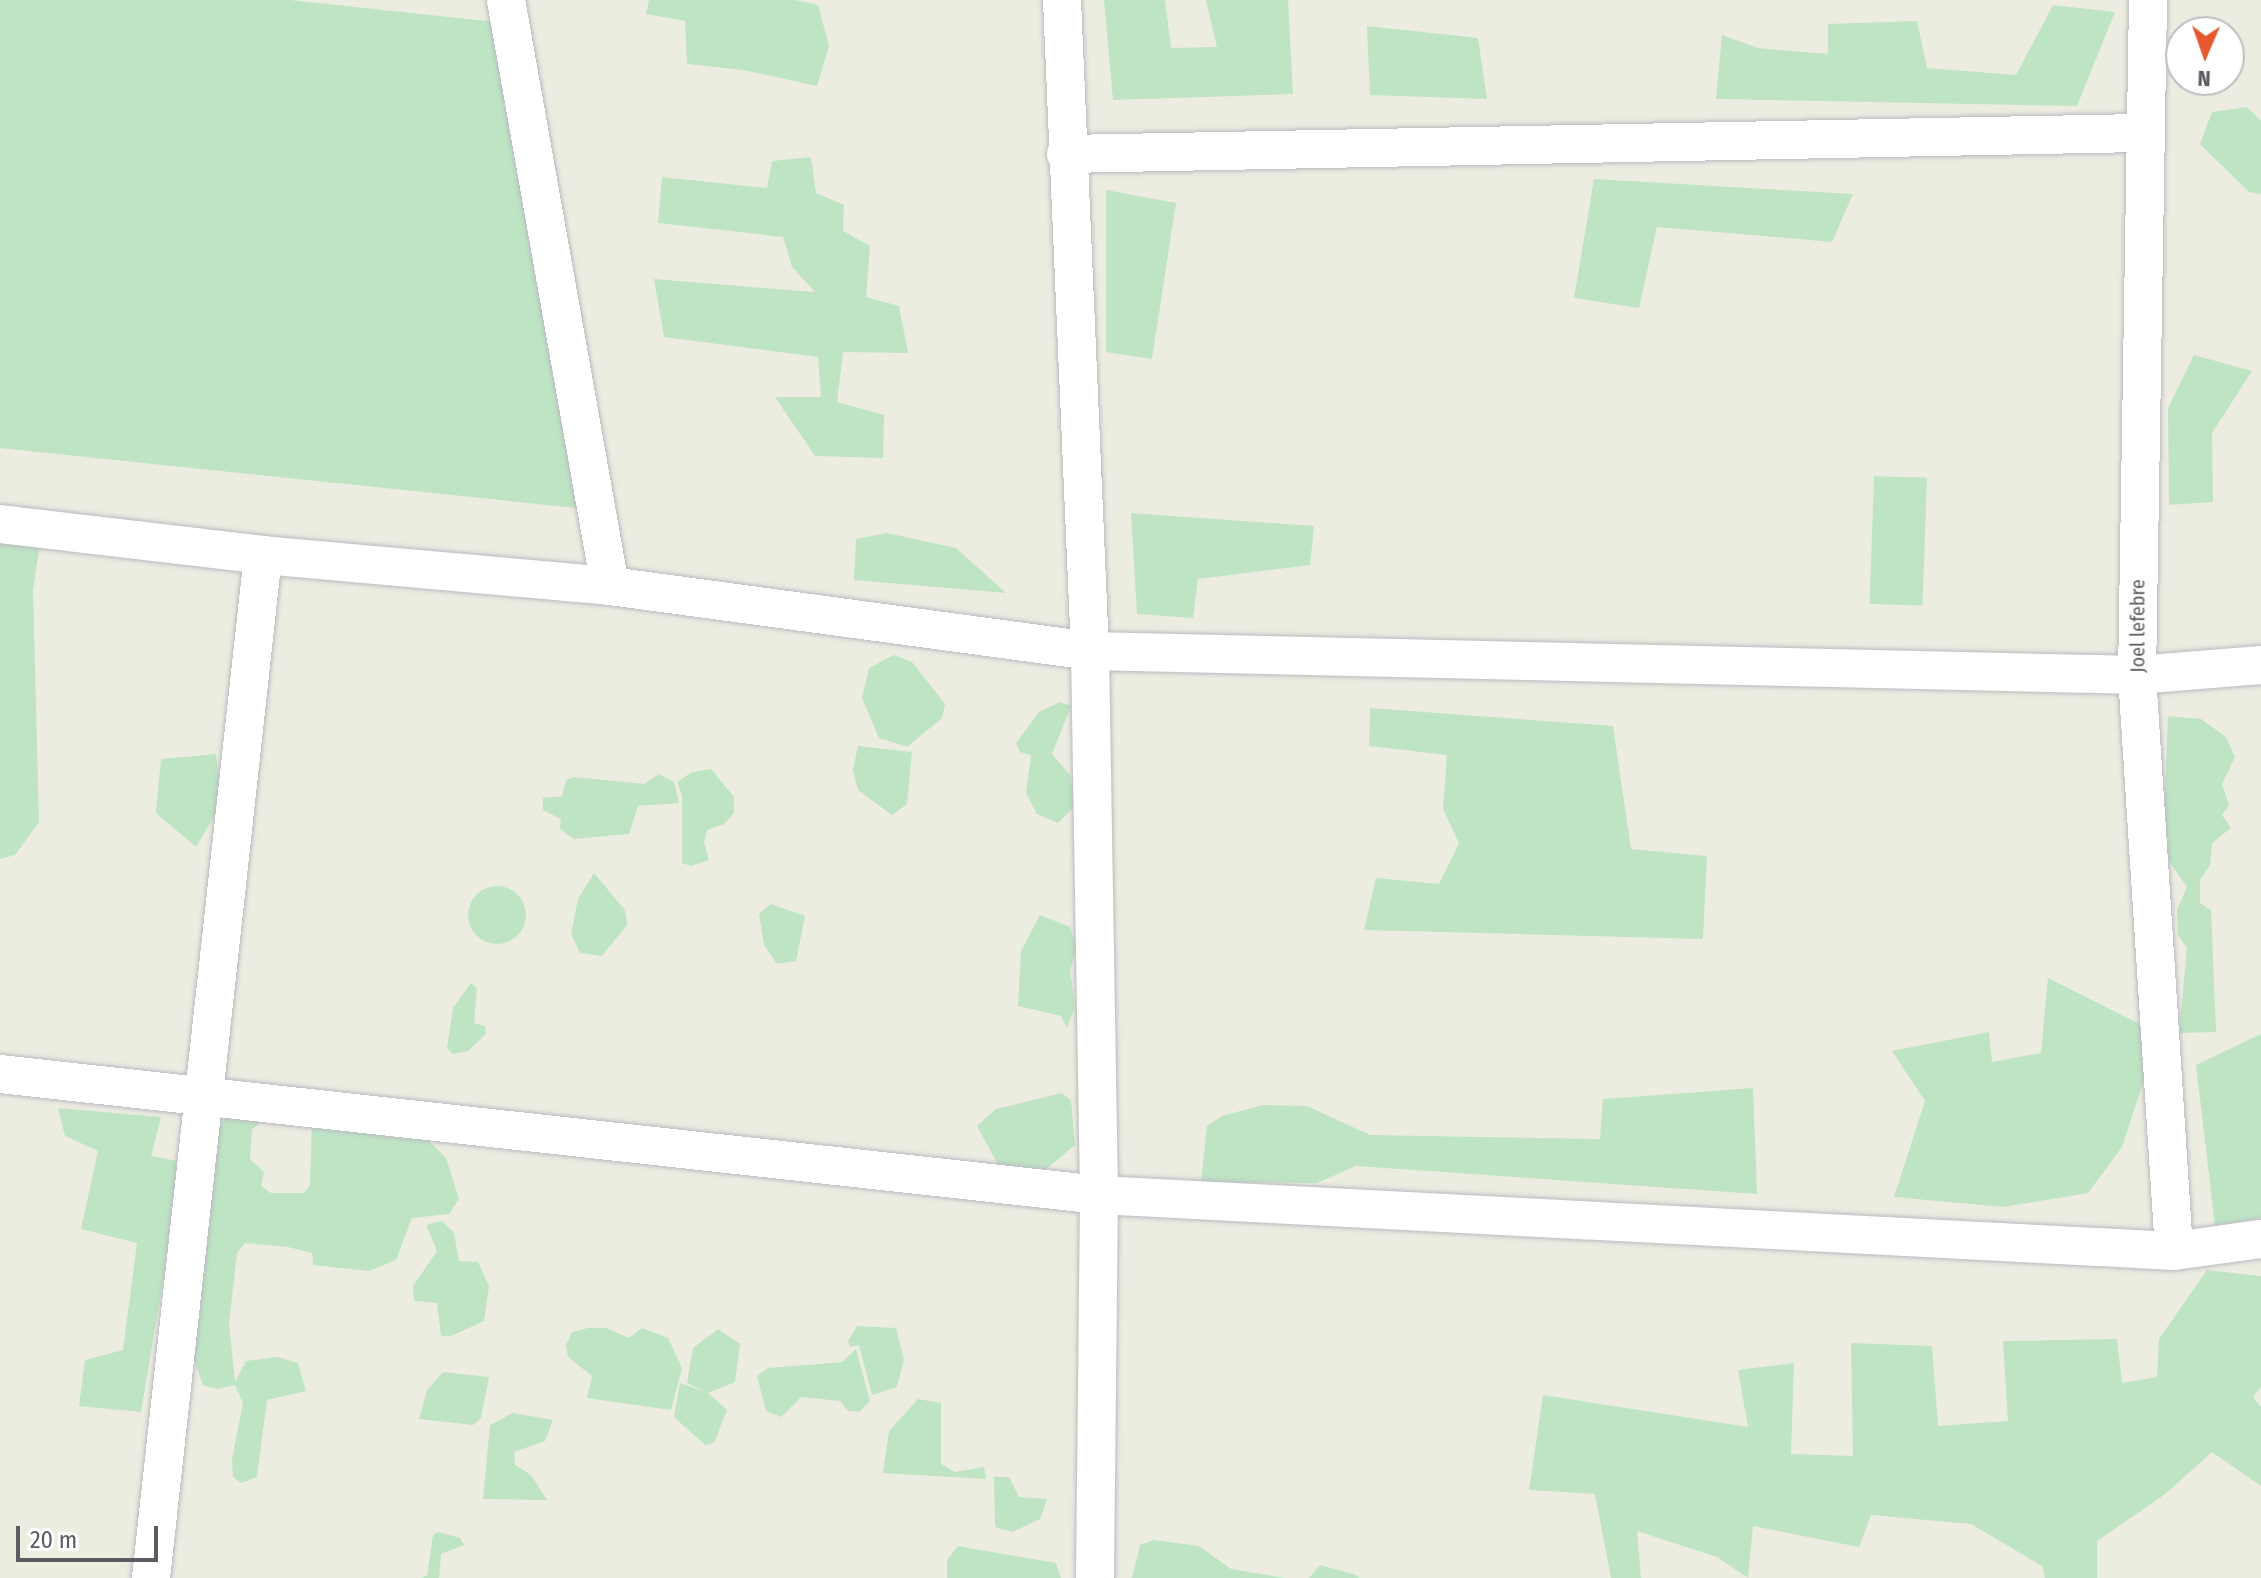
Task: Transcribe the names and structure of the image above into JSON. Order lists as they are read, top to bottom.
{
  "streets": {
    "street": ["Joel lefebre"]
  },
  "scale_bar": "20 m",
  "north": "bottom"
}
